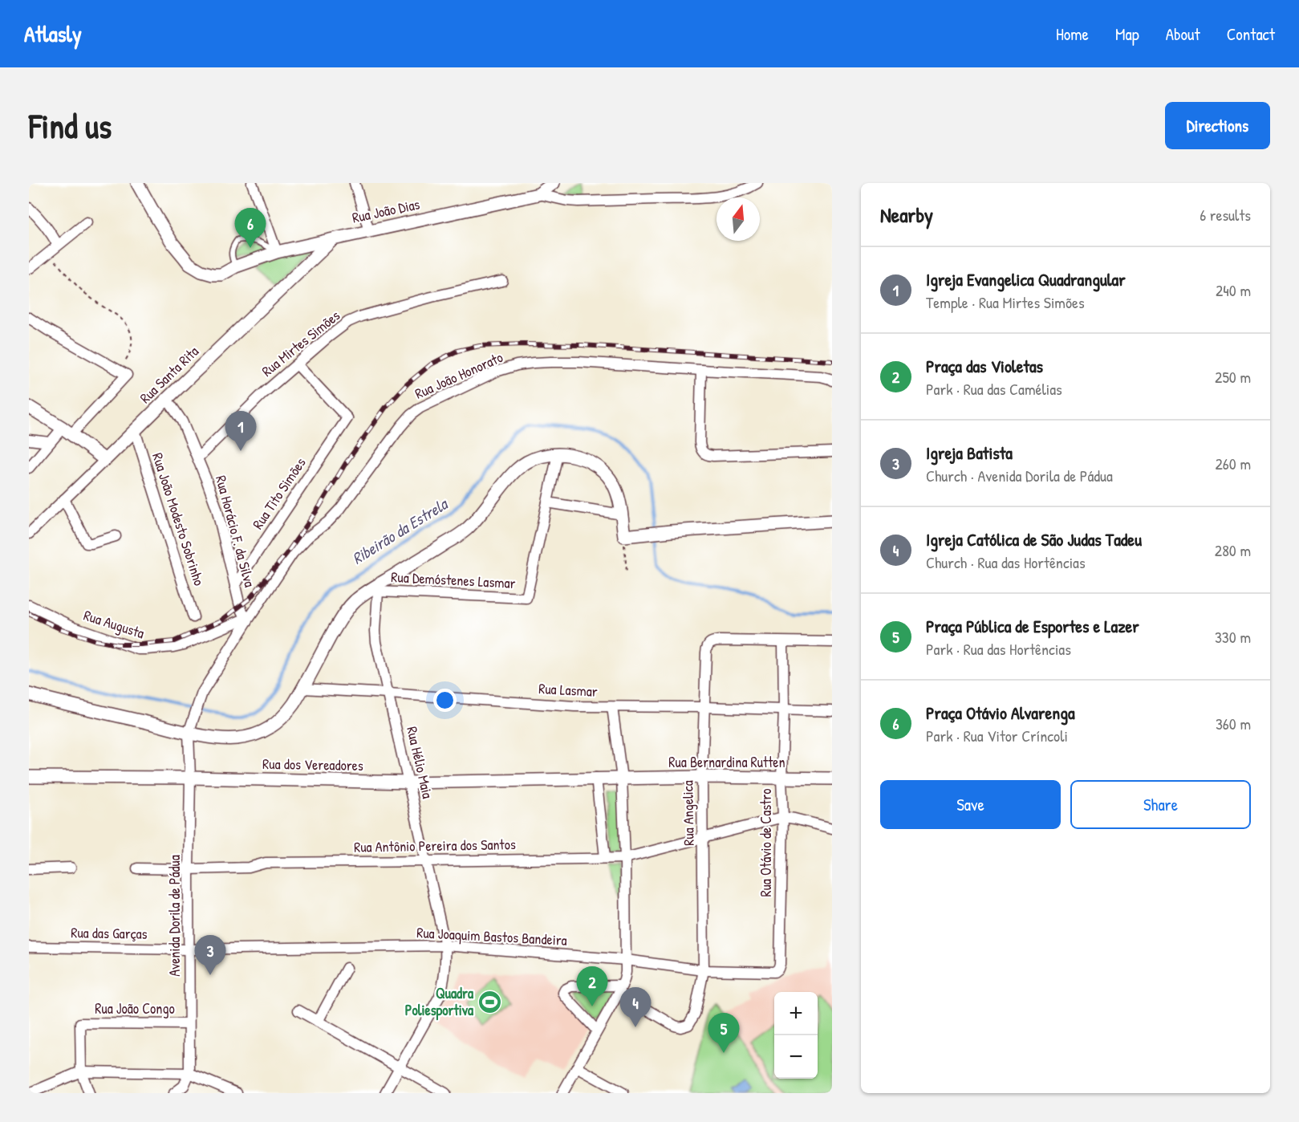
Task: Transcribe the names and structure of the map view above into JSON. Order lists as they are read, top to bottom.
{
  "streets": {
    "street": [
      "Rua João Dias",
      "Rua Mirtes Simões",
      "Rua Santa Rita",
      "Rua João Honorato",
      "Rua Tito Simões",
      "Rua João Modesto Sobrinho",
      "Rua Horácio F. da Silva",
      "Rua Demóstenes Lasmar",
      "Rua Augusta",
      "Rua Lasmar",
      "Rua Hélio Maia",
      "Rua Bernardina Rutten",
      "Rua dos Vereadores",
      "Rua Angelica",
      "Rua Otávio de Castro",
      "Rua Antônio Pereira dos Santos",
      "Avenida Dorila de Pádua",
      "Rua das Garças",
      "Rua Joaquim Bastos Bandeira",
      "Rua João Congo"
    ]
  },
  "crossings": [
    ["Rua João Dias", "Rua Santa Rita"],
    ["Rua Mirtes Simões", "Rua Tito Simões"],
    ["Rua Mirtes Simões", "Rua Horácio F. da Silva"],
    ["Rua Santa Rita", "Rua João Modesto Sobrinho"],
    ["Rua Santa Rita", "Rua Horácio F. da Silva"],
    ["Rua João Honorato", "Rua Horácio F. da Silva"],
    ["Rua João Honorato", "Rua Augusta"],
    ["Rua João Honorato", "Avenida Dorila de Pádua"],
    ["Rua Tito Simões", "Rua Horácio F. da Silva"],
    ["Rua Horácio F. da Silva", "Rua Augusta"],
    ["Rua Demóstenes Lasmar", "Rua Hélio Maia"],
    ["Rua Lasmar", "Rua Hélio Maia"],
    ["Rua Lasmar", "Rua Angelica"],
    ["Rua Lasmar", "Rua Otávio de Castro"],
    ["Rua Hélio Maia", "Rua dos Vereadores"],
    ["Rua Hélio Maia", "Rua Antônio Pereira dos Santos"],
    ["Rua Hélio Maia", "Rua Joaquim Bastos Bandeira"],
    ["Rua Bernardina Rutten", "Rua dos Vereadores"],
    ["Rua Bernardina Rutten", "Rua Angelica"],
    ["Rua Bernardina Rutten", "Rua Otávio de Castro"],
    ["Rua dos Vereadores", "Avenida Dorila de Pádua"],
    ["Rua Angelica", "Rua Otávio de Castro"],
    ["Rua Angelica", "Rua Antônio Pereira dos Santos"],
    ["Rua Angelica", "Rua Joaquim Bastos Bandeira"],
    ["Rua Otávio de Castro", "Rua Antônio Pereira dos Santos"],
    ["Rua Otávio de Castro", "Rua Joaquim Bastos Bandeira"],
    ["Rua Antônio Pereira dos Santos", "Avenida Dorila de Pádua"],
    ["Avenida Dorila de Pádua", "Rua das Garças"],
    ["Avenida Dorila de Pádua", "Rua Joaquim Bastos Bandeira"],
    ["Avenida Dorila de Pádua", "Rua João Congo"],
    ["Rua das Garças", "Rua Joaquim Bastos Bandeira"]
  ],
  "water": ["Ribeirão da Estrela"],
  "places": {
    "sports": ["Quadra Poliesportiva"]
  },
  "north": "top",
  "page": {
    "header": "Atlasly",
    "nav": [
      "Home",
      "Map",
      "About",
      "Contact"
    ],
    "buttons": [
      "Directions",
      ["Save", "Share"]
    ],
    "title": "Find us",
    "heading": ["Nearby", "6 results"],
    "pins": [
      "6",
      "1",
      "3",
      "2",
      "4",
      "5"
    ],
    "list": [
      {
        "mark": "1",
        "name": "Igreja Evangelica Quadrangular",
        "note": "Temple · Rua Mirtes Simões",
        "value": "240 m"
      },
      {
        "mark": "2",
        "name": "Praça das Violetas",
        "note": "Park · Rua das Camélias",
        "value": "250 m"
      },
      {
        "mark": "3",
        "name": "Igreja Batista",
        "note": "Church · Avenida Dorila de Pádua",
        "value": "260 m"
      },
      {
        "mark": "4",
        "name": "Igreja Católica de São Judas Tadeu",
        "note": "Church · Rua das Hortências",
        "value": "280 m"
      },
      {
        "mark": "5",
        "name": "Praça Pública de Esportes e Lazer",
        "note": "Park · Rua das Hortências",
        "value": "330 m"
      },
      {
        "mark": "6",
        "name": "Praça Otávio Alvarenga",
        "note": "Park · Rua Vitor Críncoli",
        "value": "360 m"
      }
    ],
    "map_buttons": ["+", "−"]
  }
}
